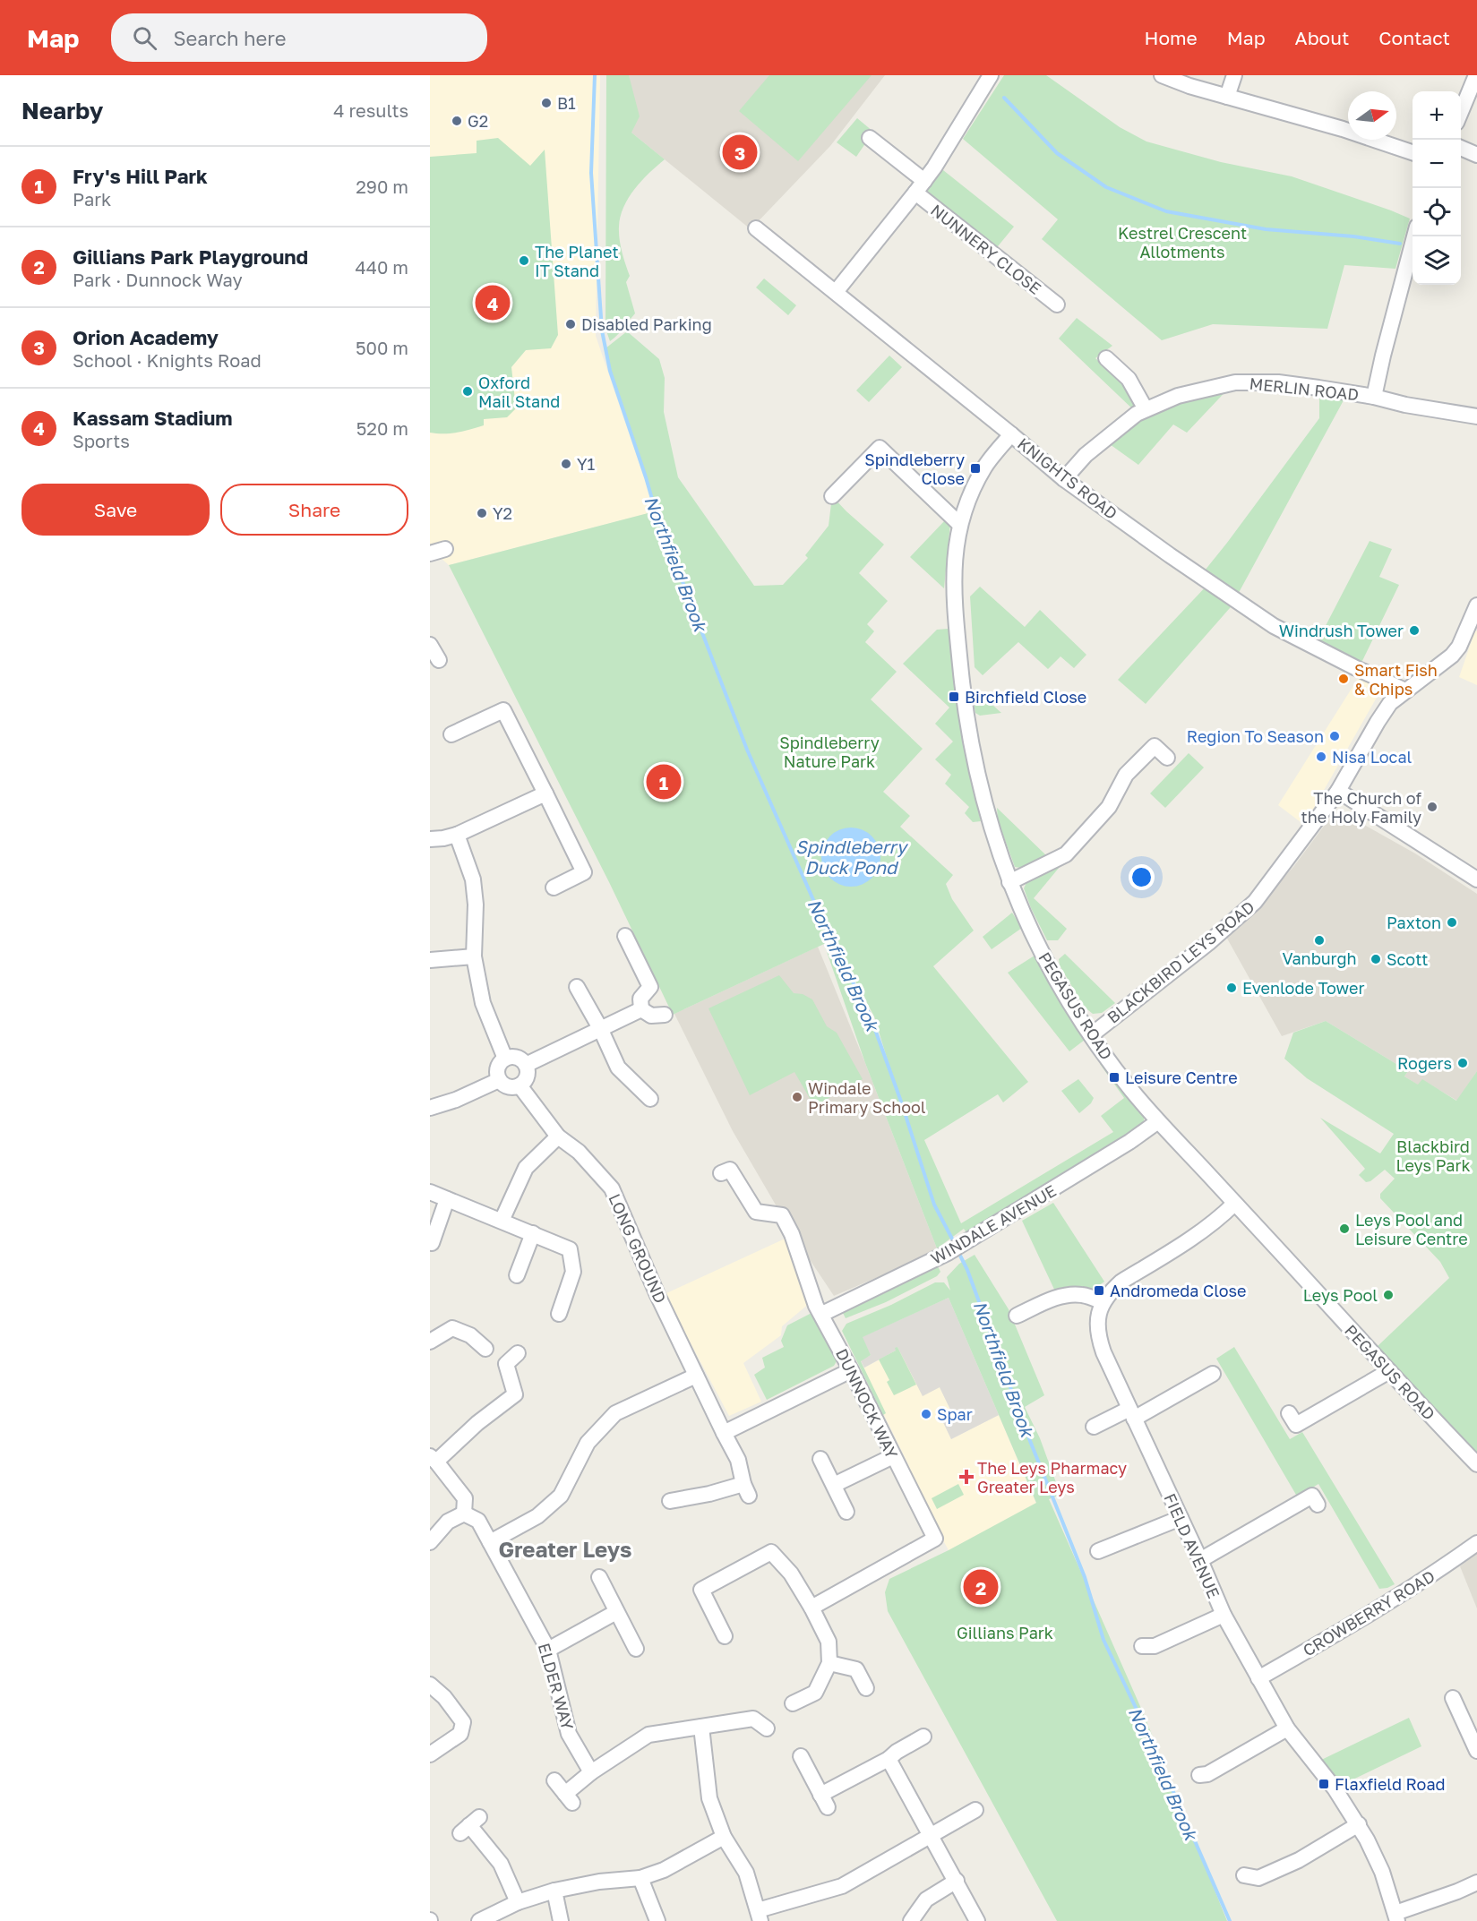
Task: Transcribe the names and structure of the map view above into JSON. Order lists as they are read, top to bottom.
{
  "streets": {
    "street": [
      "NUNNERY CLOSE",
      "MERLIN ROAD",
      "KNIGHTS ROAD",
      "BLACKBIRD LEYS ROAD",
      "PEGASUS ROAD",
      "WINDALE AVENUE",
      "LONG GROUND",
      "DUNNOCK WAY",
      "FIELD AVENUE",
      "CROWBERRY ROAD",
      "ELDER WAY"
    ]
  },
  "crossings": [
    ["MERLIN ROAD", "KNIGHTS ROAD"],
    ["KNIGHTS ROAD", "BLACKBIRD LEYS ROAD"],
    ["KNIGHTS ROAD", "PEGASUS ROAD"],
    ["BLACKBIRD LEYS ROAD", "PEGASUS ROAD"],
    ["PEGASUS ROAD", "WINDALE AVENUE"],
    ["PEGASUS ROAD", "FIELD AVENUE"],
    ["WINDALE AVENUE", "DUNNOCK WAY"],
    ["FIELD AVENUE", "CROWBERRY ROAD"]
  ],
  "districts": ["Greater Leys"],
  "water": ["Northfield Brook", "Spindleberry Duck Pond"],
  "parks": [
    "Kestrel Crescent Allotments",
    "Spindleberry Nature Park",
    "Blackbird Leys Park",
    "Gillians Park"
  ],
  "places": {
    "other": [
      "B1",
      "G2",
      "The Planet IT Stand",
      "Disabled Parking",
      "Oxford Mail Stand",
      "Y1",
      "Y2",
      "Windrush Tower",
      "Smart Fish & Chips",
      "Region To Season",
      "Nisa Local",
      "The Church of the Holy Family",
      "Paxton",
      "Vanburgh",
      "Scott",
      "Evenlode Tower",
      "Rogers",
      "Windale Primary School",
      "Leys Pool and Leisure Centre",
      "Leys Pool",
      "Spar"
    ],
    "transit": [
      "Spindleberry Close",
      "Birchfield Close",
      "Leisure Centre",
      "Andromeda Close",
      "Flaxfield Road"
    ],
    "health": ["The Leys Pharmacy Greater Leys"]
  },
  "north": "right",
  "page": {
    "header": "Map",
    "search": "Search here",
    "nav": [
      "Home",
      "Map",
      "About",
      "Contact"
    ],
    "heading": ["Nearby", "4 results"],
    "map_buttons": ["+", "−"],
    "pins": [
      "3",
      "4",
      "1",
      "2"
    ],
    "list": [
      {
        "mark": "1",
        "name": "Fry's Hill Park",
        "note": "Park",
        "value": "290 m"
      },
      {
        "mark": "2",
        "name": "Gillians Park Playground",
        "note": "Park · Dunnock Way",
        "value": "440 m"
      },
      {
        "mark": "3",
        "name": "Orion Academy",
        "note": "School · Knights Road",
        "value": "500 m"
      },
      {
        "mark": "4",
        "name": "Kassam Stadium",
        "note": "Sports",
        "value": "520 m"
      }
    ],
    "buttons": ["Save", "Share"]
  }
}
